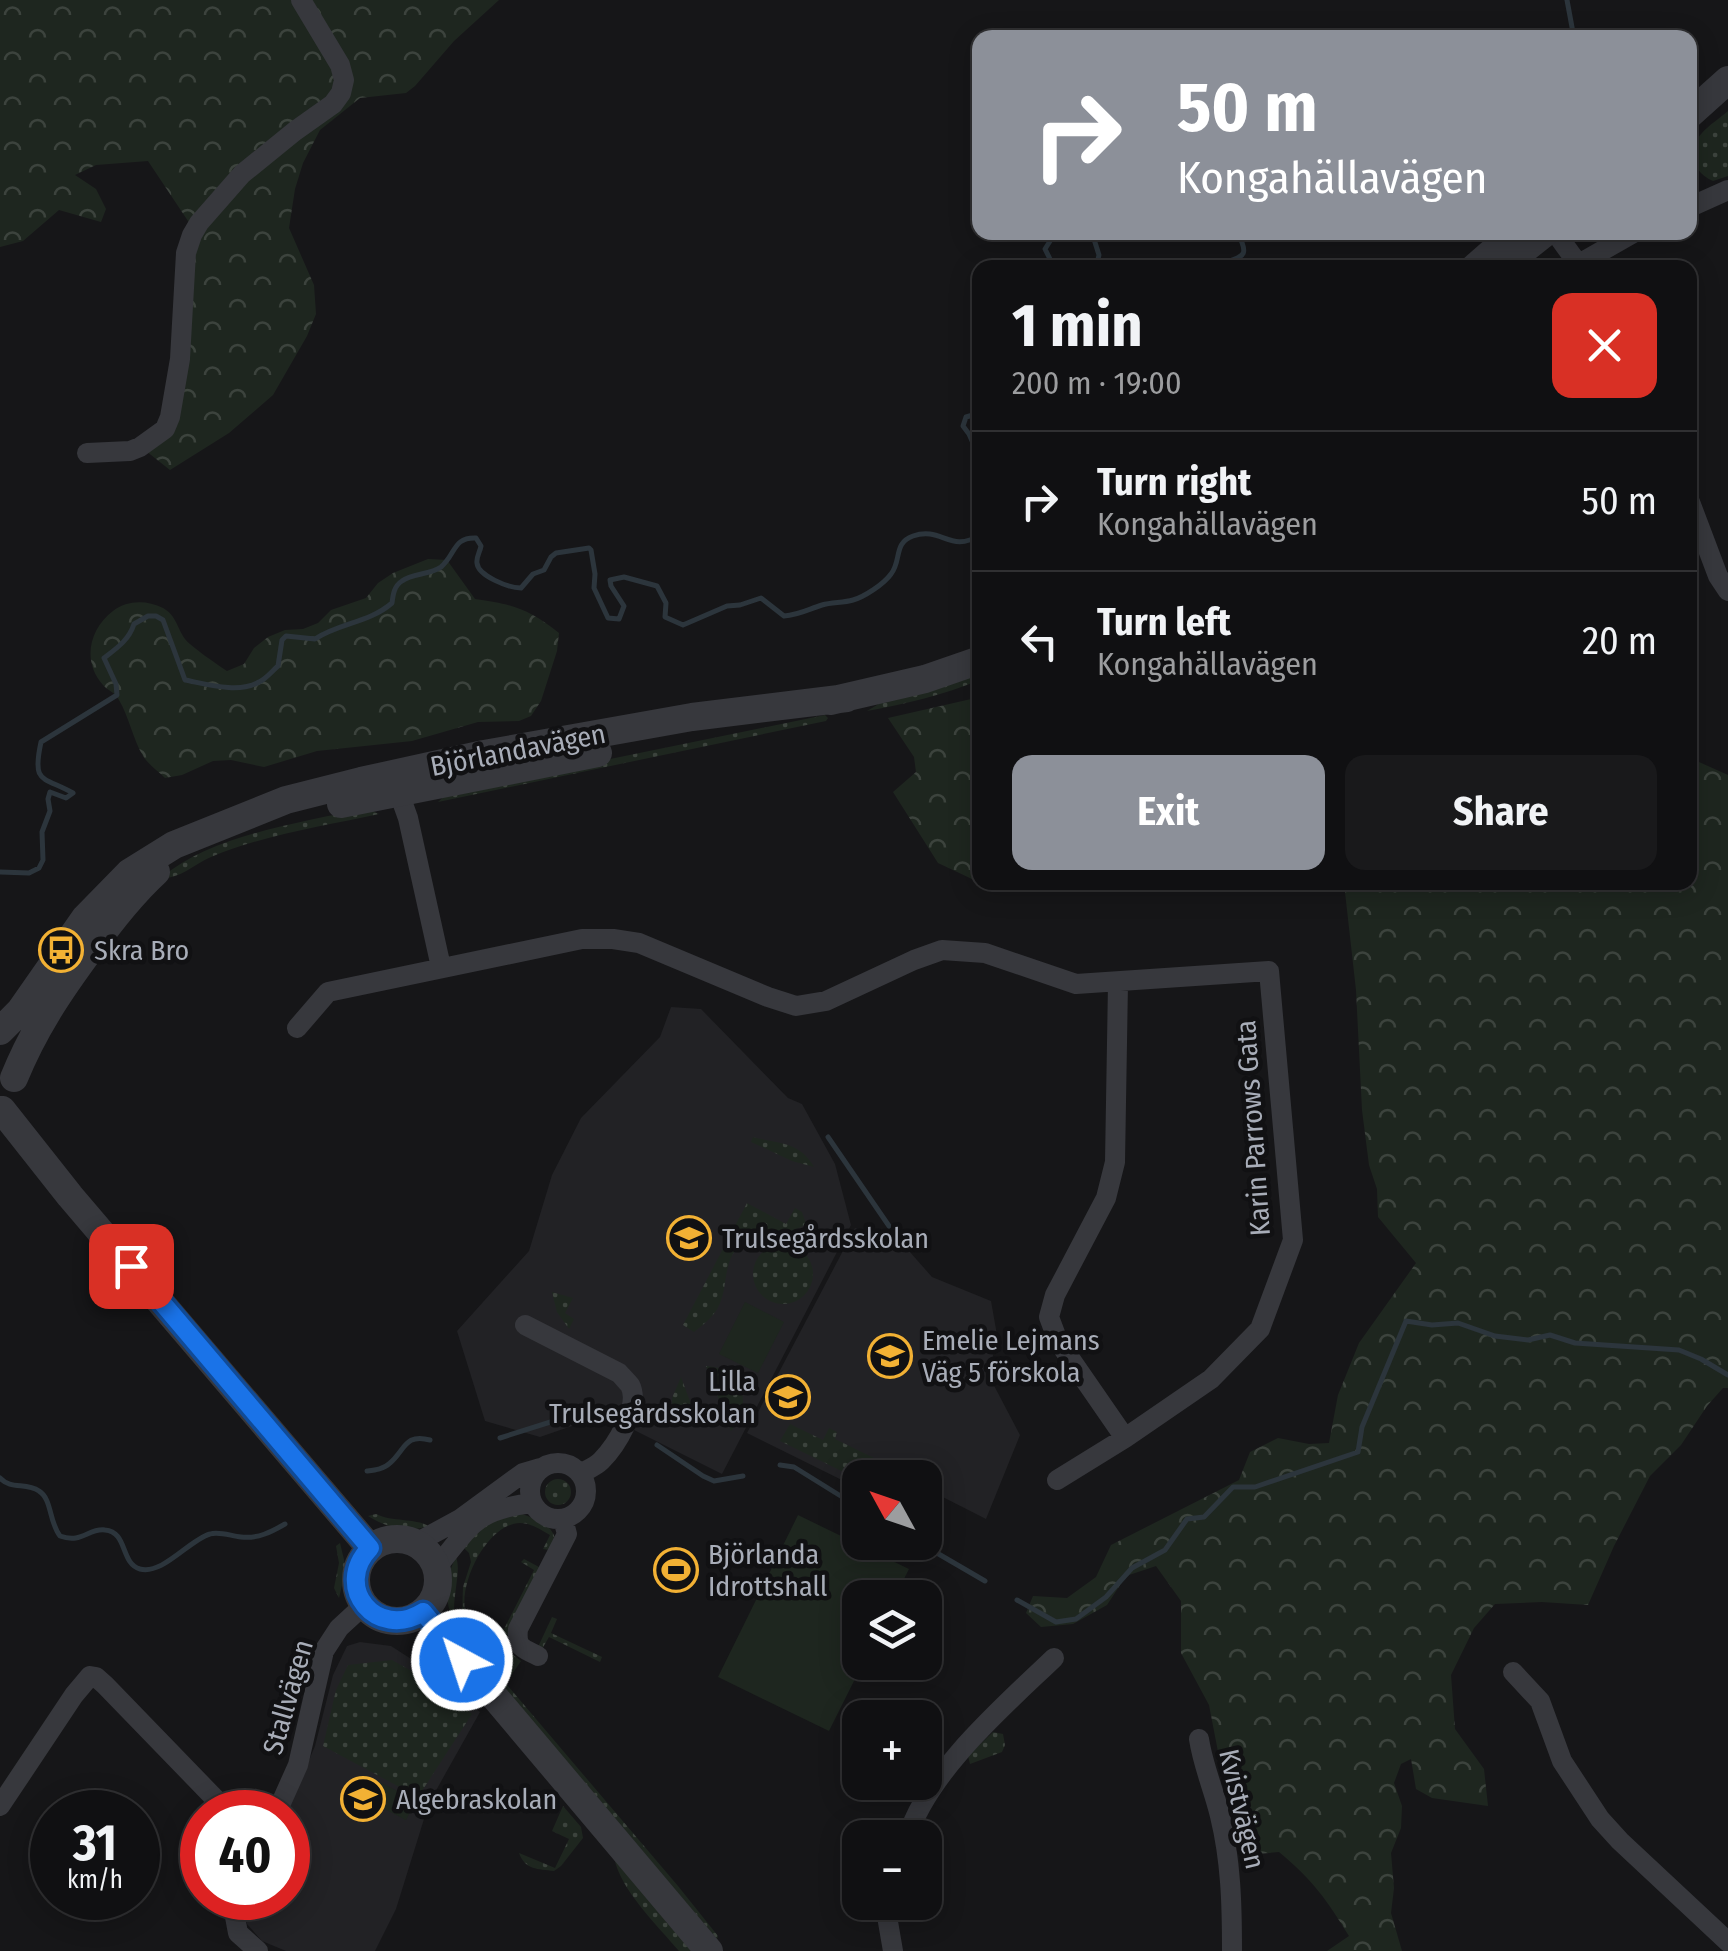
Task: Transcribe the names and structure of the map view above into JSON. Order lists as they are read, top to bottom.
{
  "streets": {
    "street": [
      "Björlandavägen",
      "Karin Parrows Gata",
      "Stallvägen",
      "Kvistvägen"
    ]
  },
  "places": {
    "bus stop": ["Skra Bro"],
    "school or university": [
      "Trulsegårdsskolan",
      "Emelie Lejmans Väg 5 förskola",
      "Lilla Trulsegårdsskolan",
      "Algebraskolan"
    ],
    "sports": ["Björlanda Idrottshall"]
  },
  "north": "top left",
  "page": {
    "turn": ["50 m", "Kongahällavägen"],
    "heading": ["1 min", "200 m · 19:00"],
    "list": [
      {
        "name": "Turn right",
        "note": "Kongahällavägen",
        "value": "50 m"
      },
      {
        "name": "Turn left",
        "note": "Kongahällavägen",
        "value": "20 m"
      }
    ],
    "buttons": ["Exit", "Share"],
    "map_buttons": ["+", "−"],
    "speed": "31 km/h",
    "limit": "40"
  }
}
